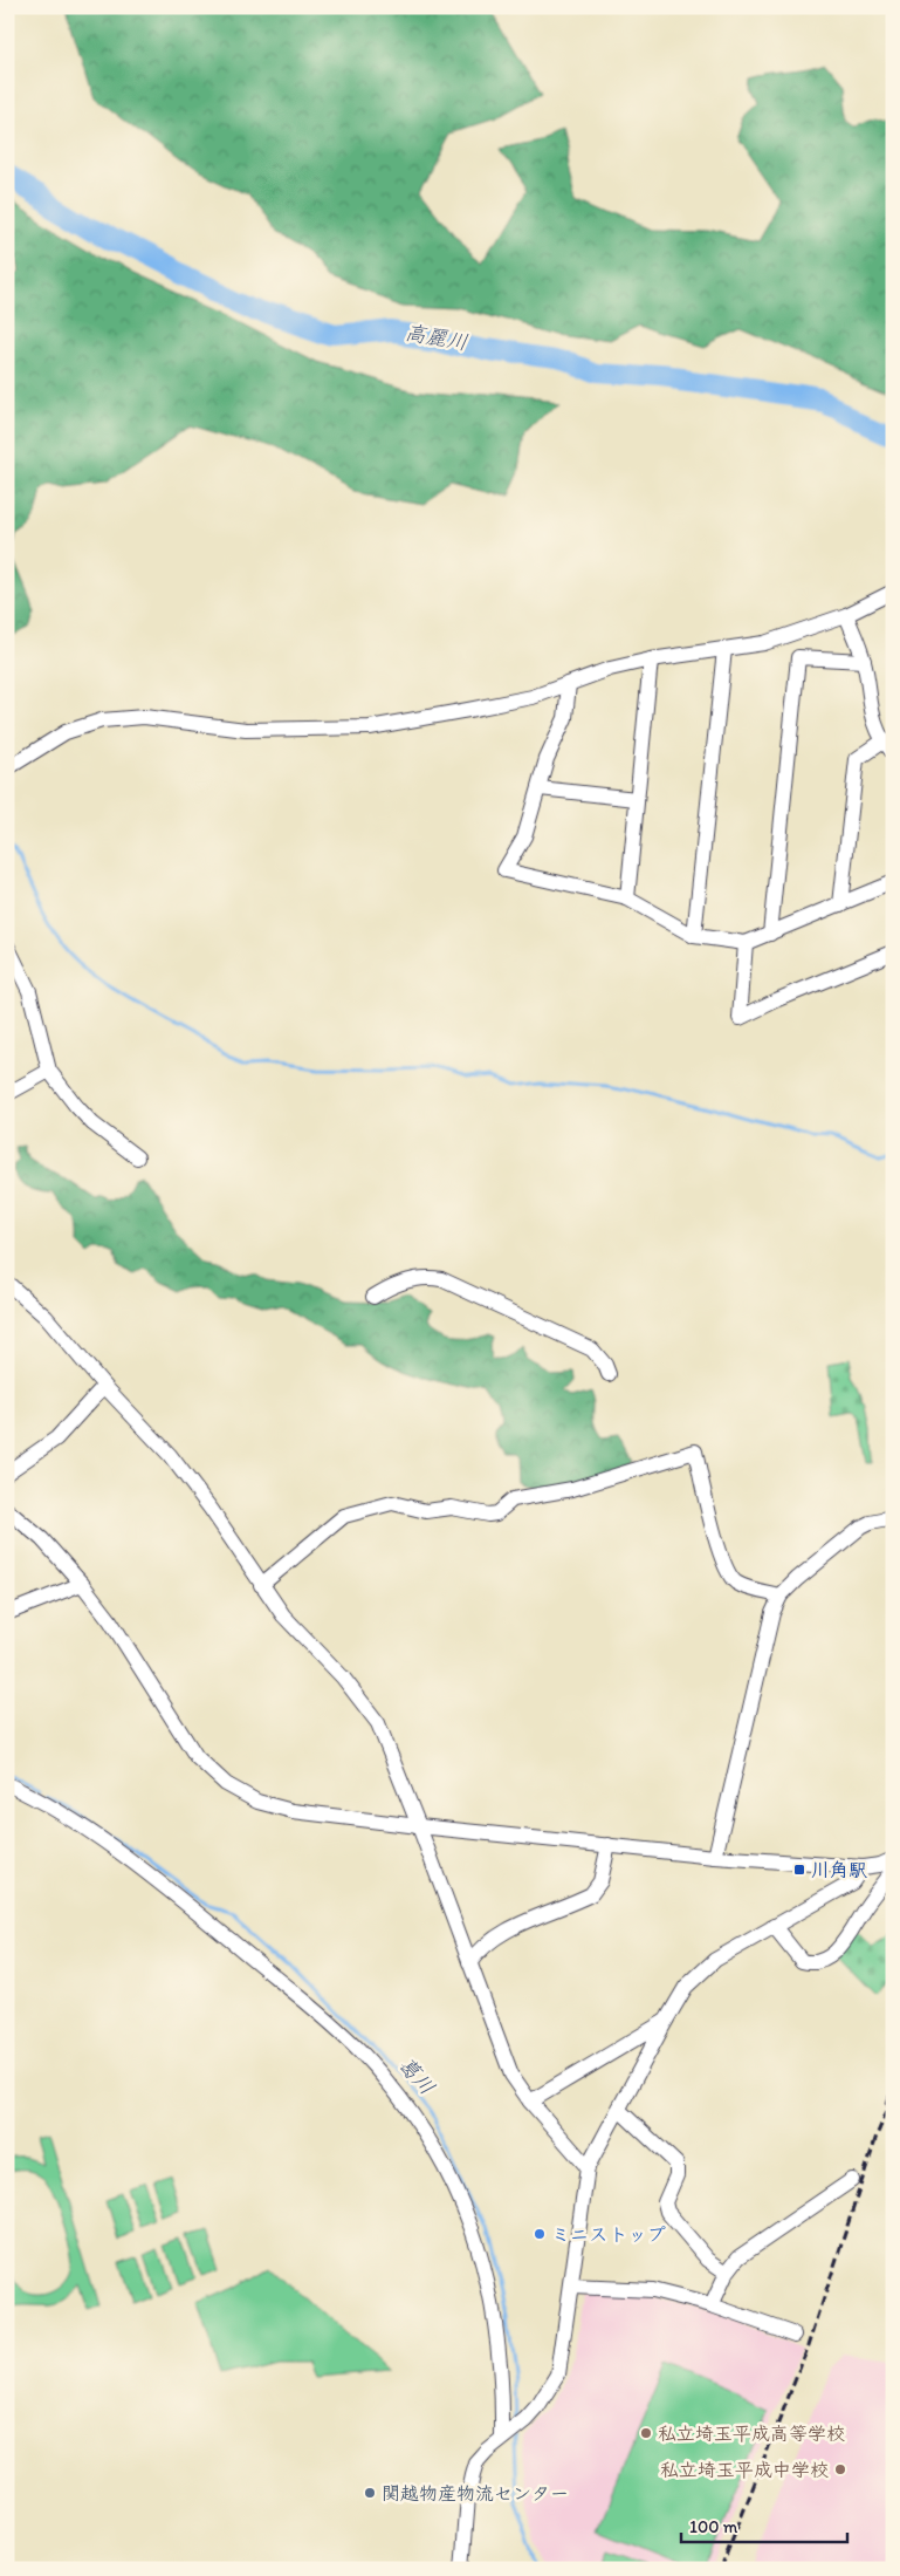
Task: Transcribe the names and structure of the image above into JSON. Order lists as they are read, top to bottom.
{
  "water": ["高麗川", "葛川"],
  "places": {
    "transit": ["川角駅"],
    "other": [
      "ミニストップ",
      "私立埼玉平成高等学校",
      "私立埼玉平成中学校",
      "関越物産物流センター"
    ]
  },
  "scale_bar": "100 m"
}
